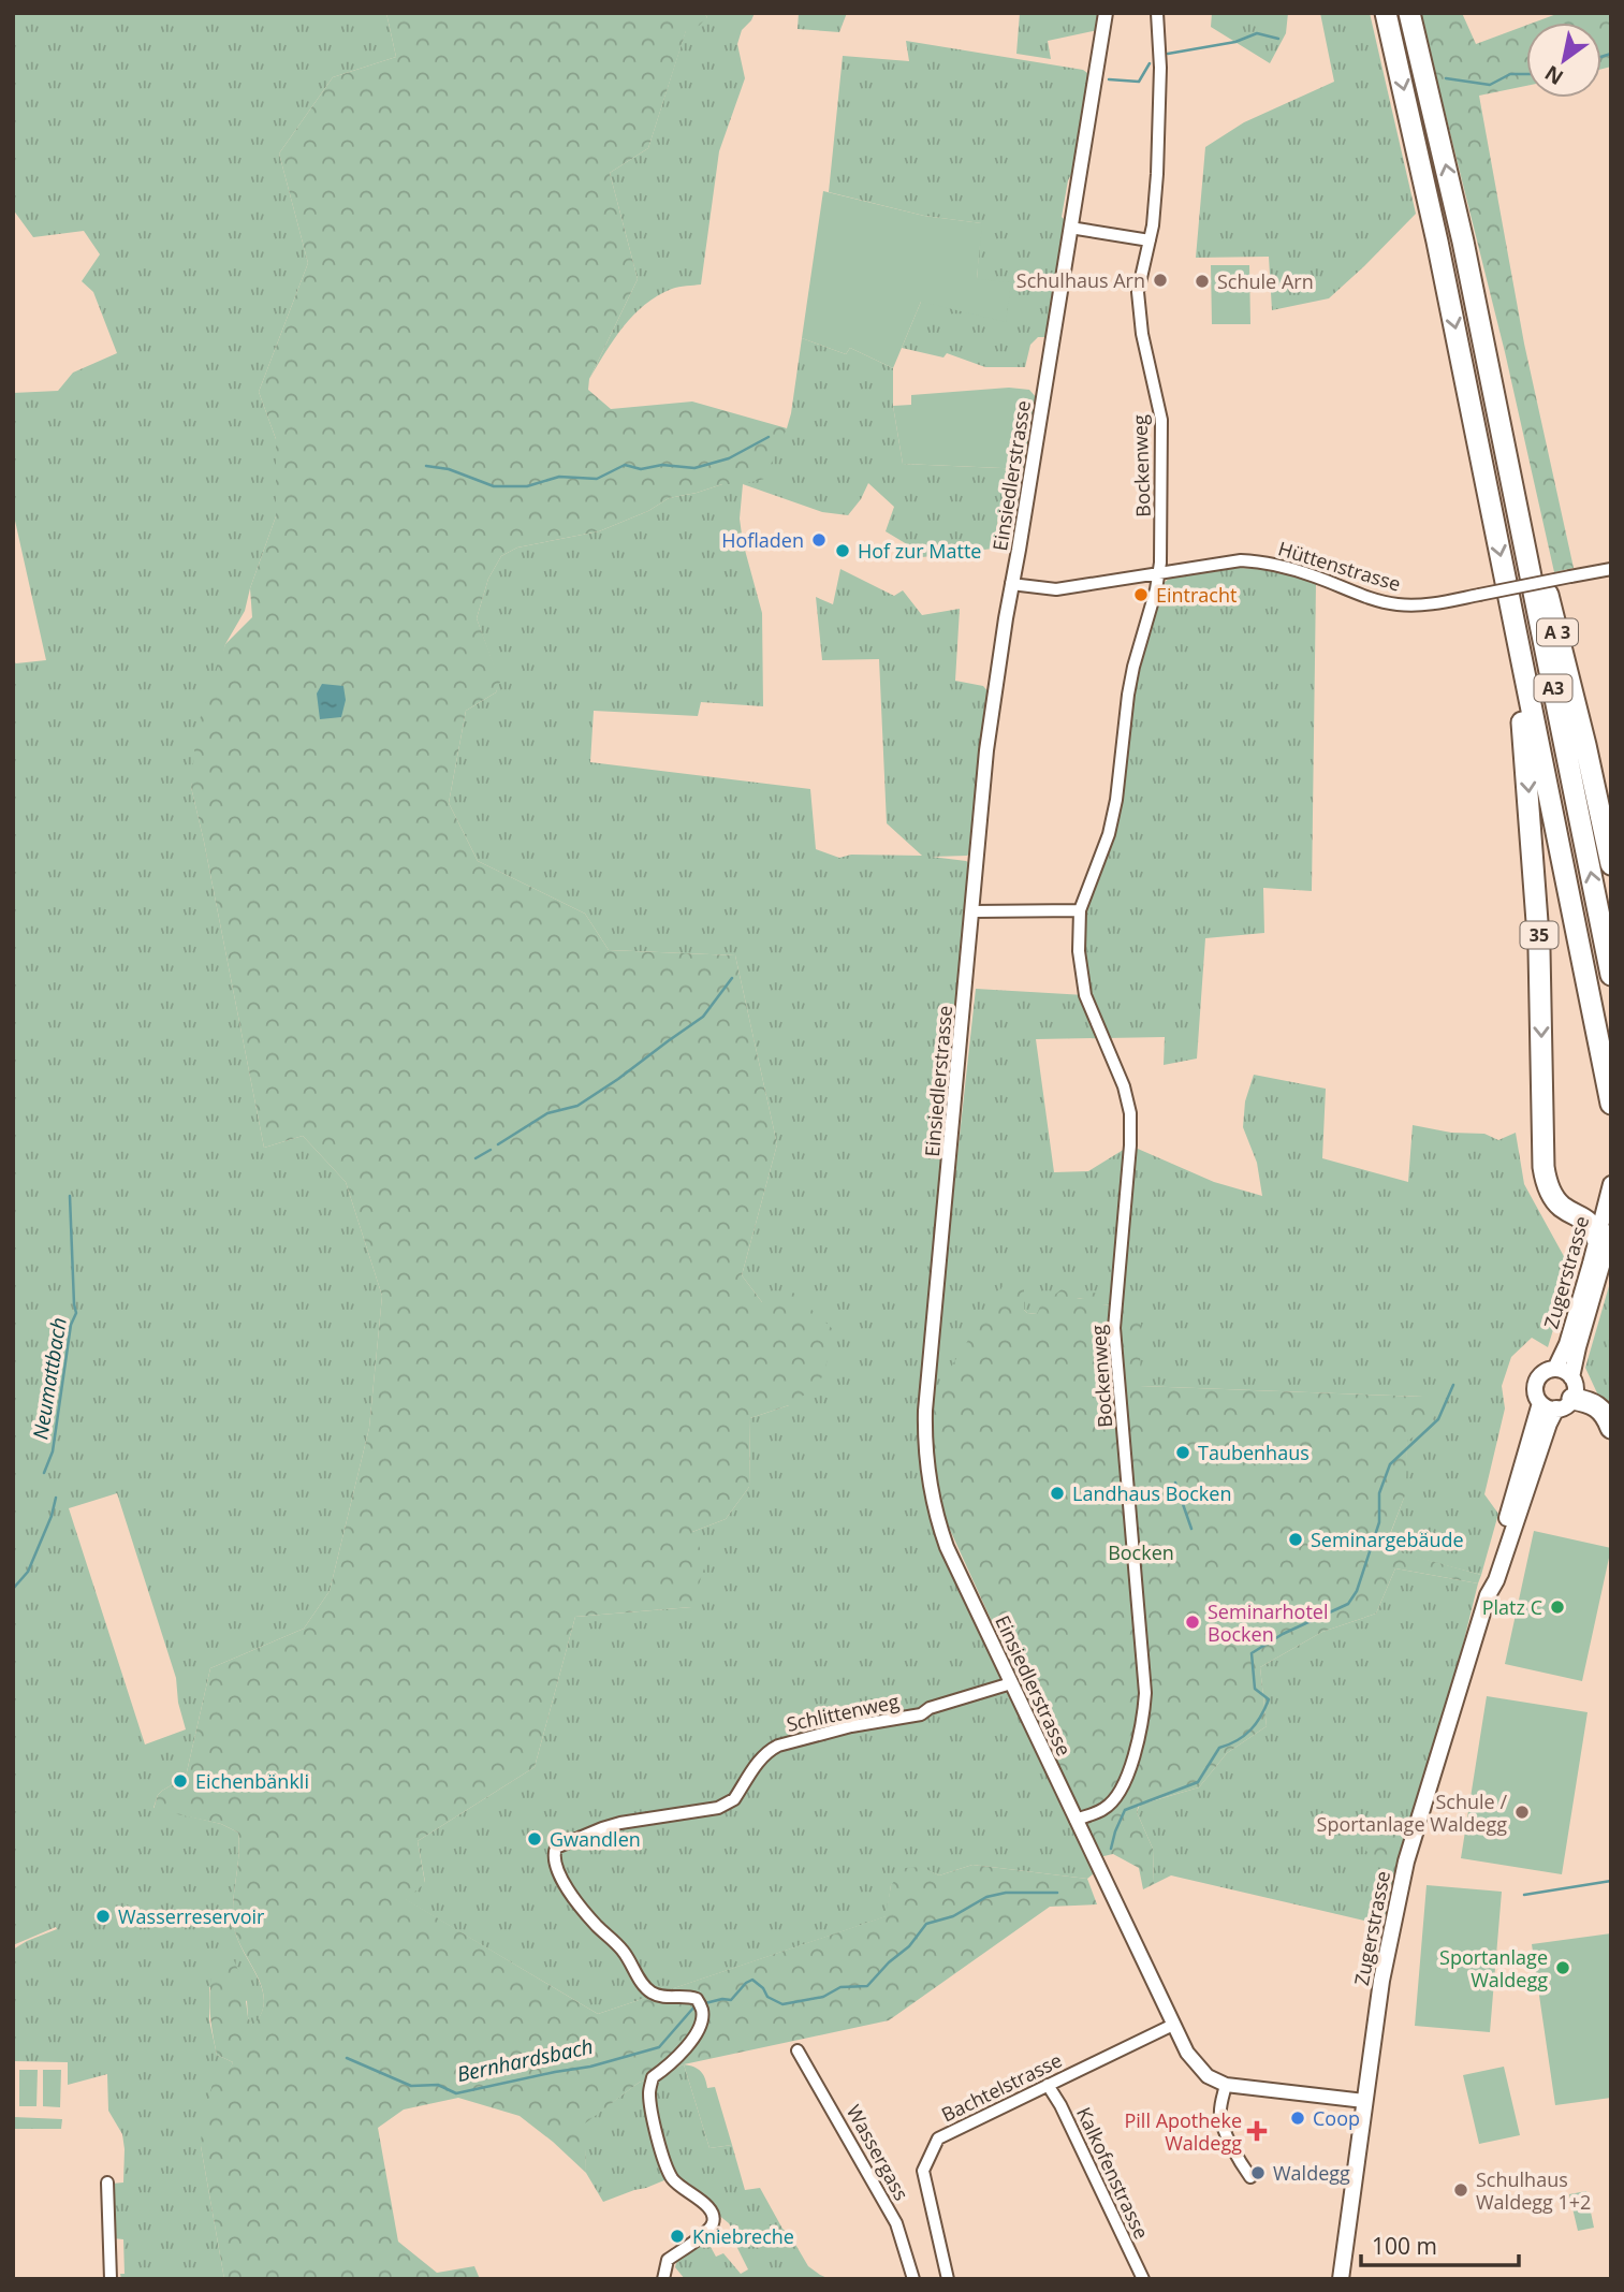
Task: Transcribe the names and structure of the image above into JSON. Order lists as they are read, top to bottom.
{
  "streets": {
    "highway": ["A 3", "A3", "35"],
    "main road": ["Zugerstrasse"],
    "street": [
      "Bockenweg",
      "Einsiedlerstrasse",
      "Hüttenstrasse",
      "Schlittenweg",
      "Bachtelstrasse",
      "Wassergass",
      "Kalkofenstrasse"
    ]
  },
  "crossings": [
    ["Bockenweg", "Einsiedlerstrasse"],
    ["Bockenweg", "Hüttenstrasse"],
    ["Einsiedlerstrasse", "Hüttenstrasse"],
    ["Einsiedlerstrasse", "Zugerstrasse"],
    ["Einsiedlerstrasse", "Schlittenweg"],
    ["Einsiedlerstrasse", "Bachtelstrasse"],
    ["A 3", "A3"],
    ["A3", "35"],
    ["35", "Zugerstrasse"],
    ["Bachtelstrasse", "Kalkofenstrasse"]
  ],
  "water": ["Neumattbach", "Bernhardsbach"],
  "parks": ["Bocken"],
  "places": {
    "other": [
      "Schulhaus Arn",
      "Schule Arn",
      "Hofladen",
      "Hof zur Matte",
      "Eintracht",
      "Taubenhaus",
      "Landhaus Bocken",
      "Seminargebäude",
      "Platz C",
      "Seminarhotel Bocken",
      "Eichenbänkli",
      "Schule / Sportanlage Waldegg",
      "Gwandlen",
      "Wasserreservoir",
      "Sportanlage Waldegg",
      "Coop",
      "Waldegg",
      "Schulhaus Waldegg 1+2",
      "Kniebreche"
    ],
    "health": ["Pill Apotheke Waldegg"]
  },
  "scale_bar": "100 m",
  "north": "bottom left"
}
